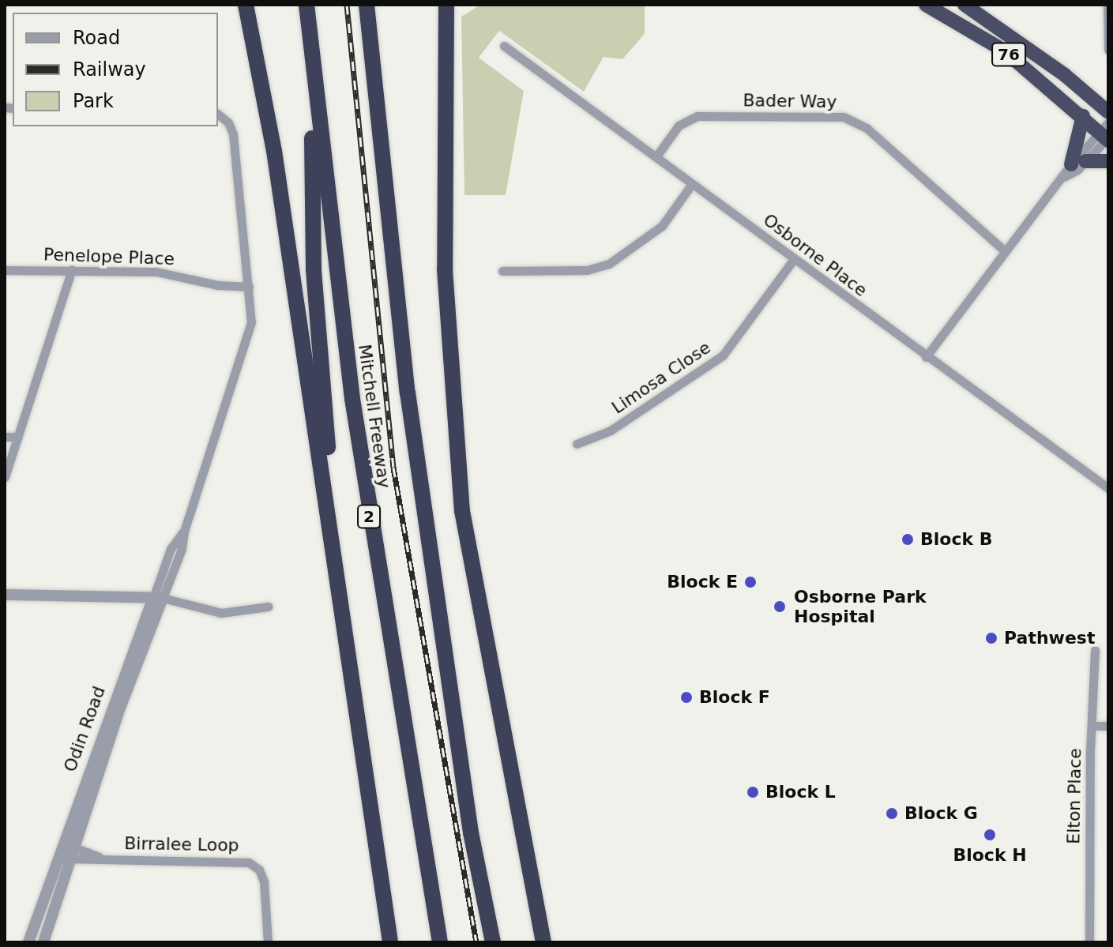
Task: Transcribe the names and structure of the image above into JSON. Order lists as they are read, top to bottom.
{
  "streets": {
    "highway": ["76", "Mitchell Freeway", "2"],
    "street": [
      "Bader Way",
      "Osborne Place",
      "Penelope Place",
      "Limosa Close",
      "Odin Road",
      "Elton Place",
      "Birralee Loop"
    ]
  },
  "crossings": [
    ["Bader Way", "Osborne Place"],
    ["Osborne Place", "Limosa Close"],
    ["Penelope Place", "Odin Road"],
    ["Odin Road", "Birralee Loop"]
  ],
  "places": [
    "Block B",
    "Block E",
    "Osborne Park Hospital",
    "Pathwest",
    "Block F",
    "Block L",
    "Block G",
    "Block H"
  ],
  "legend": ["Road", "Railway", "Park"]
}
